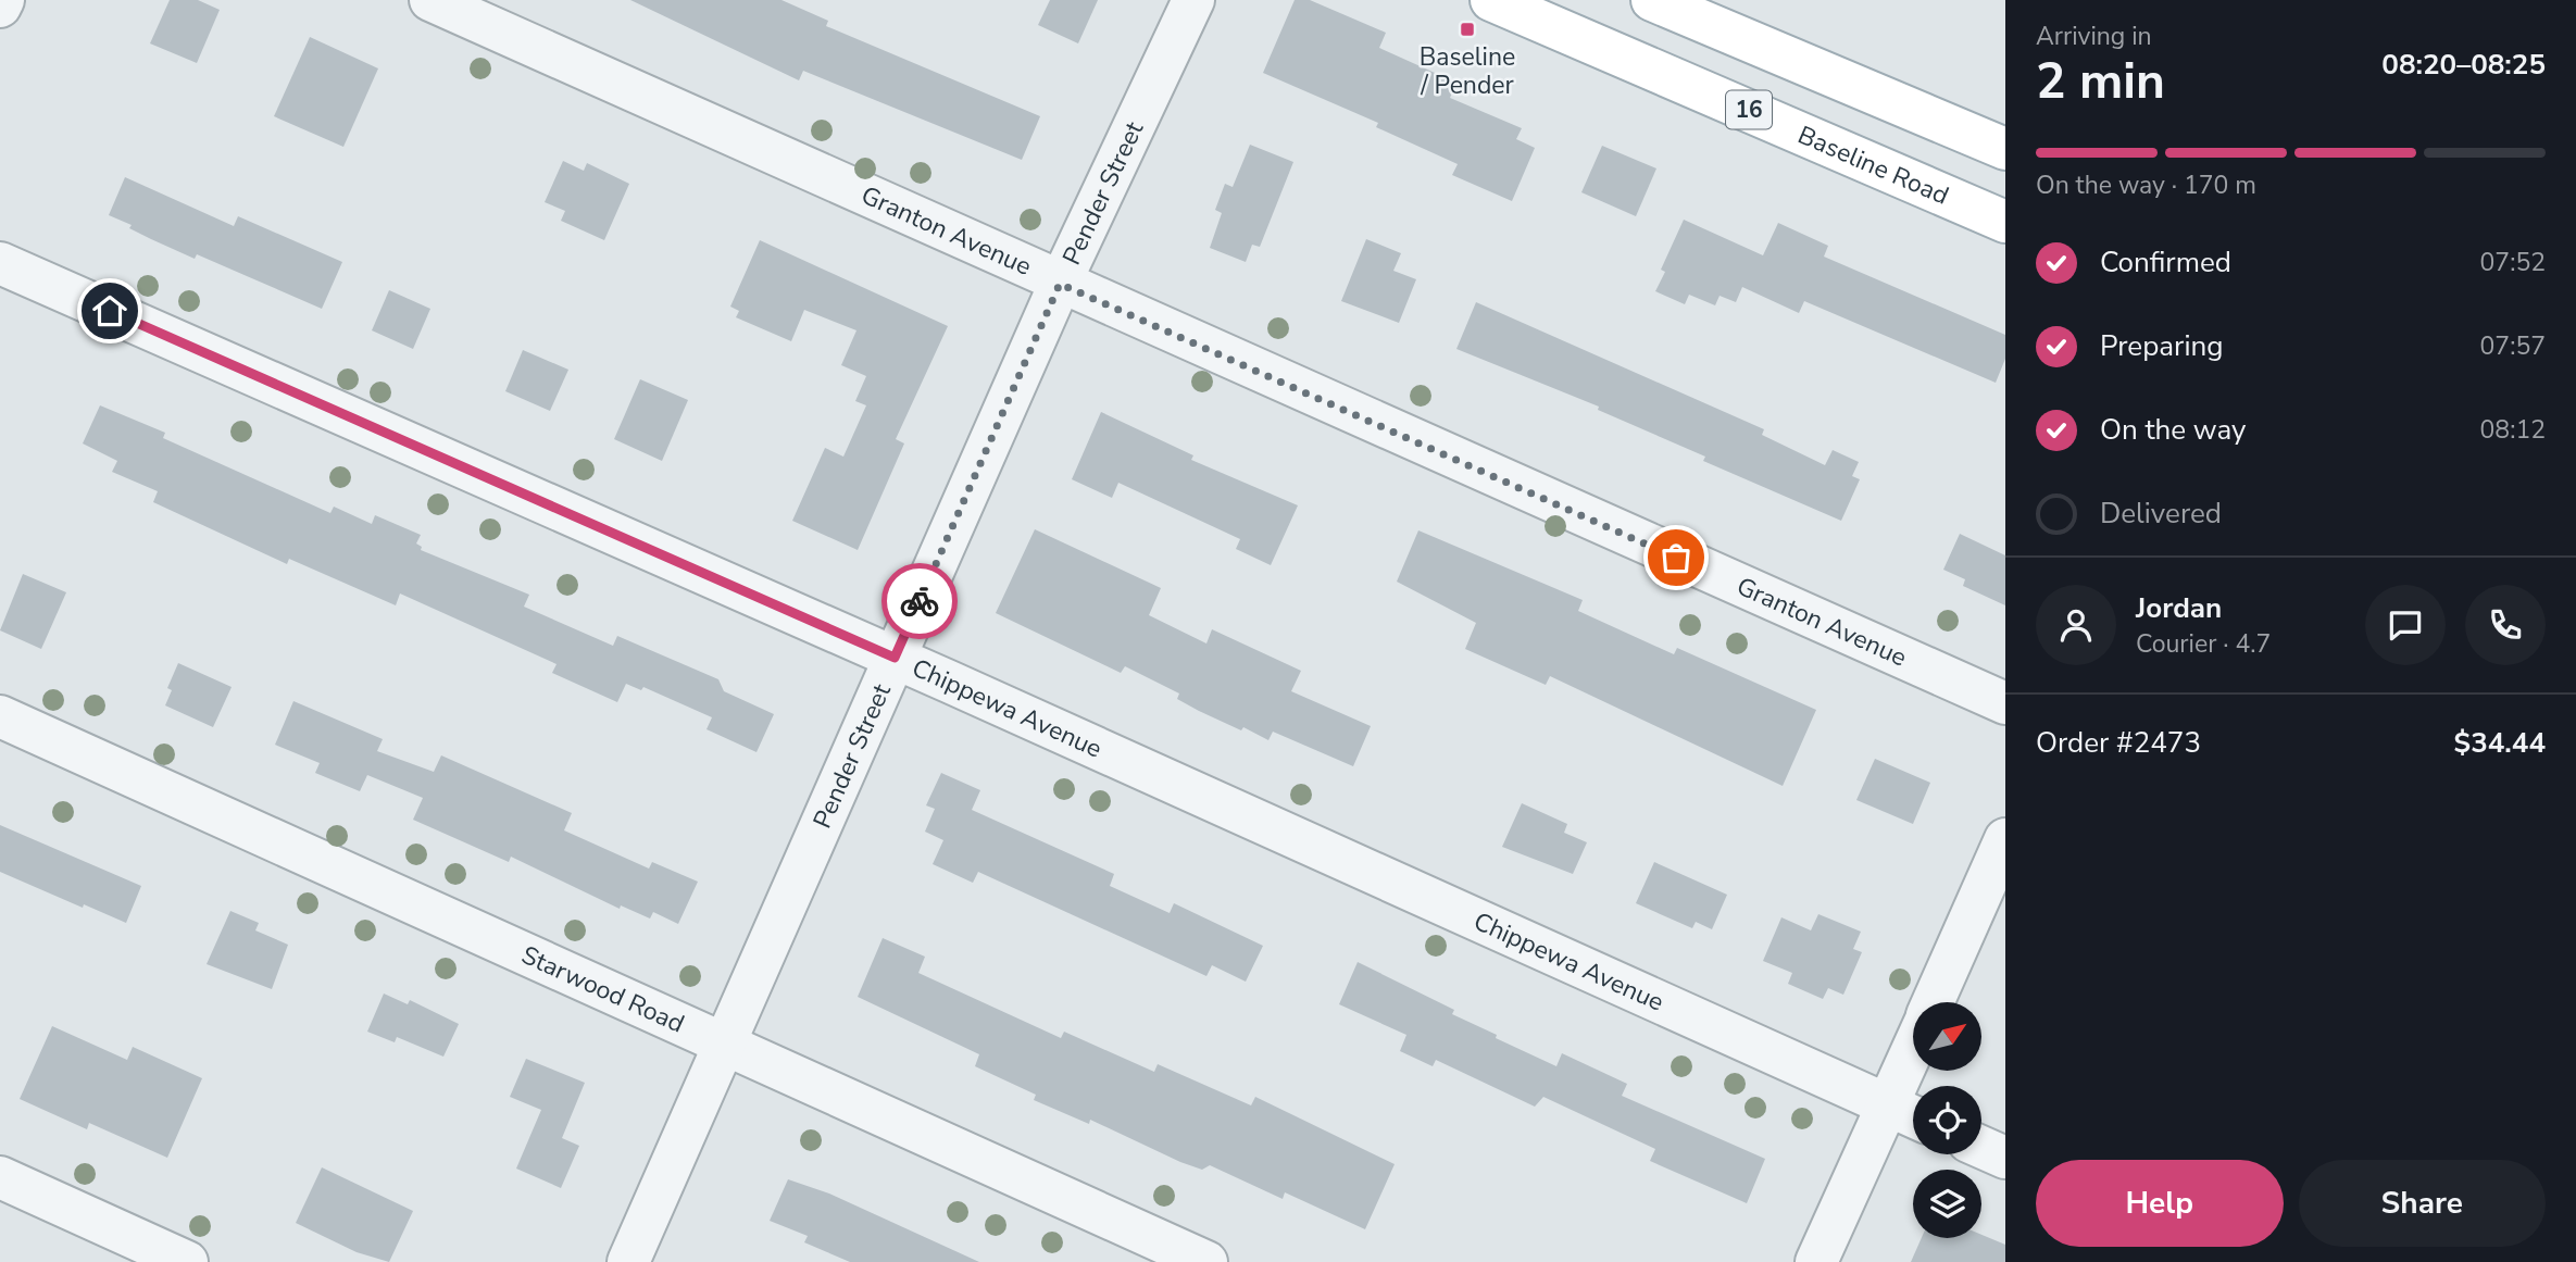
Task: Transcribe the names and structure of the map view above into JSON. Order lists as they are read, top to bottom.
{
  "streets": {
    "main road": ["16", "Baseline Road"],
    "street": [
      "Pender Street",
      "Granton Avenue",
      "Chippewa Avenue",
      "Starwood Road"
    ]
  },
  "crossings": [
    ["Pender Street", "Granton Avenue"],
    ["Pender Street", "Chippewa Avenue"],
    ["Pender Street", "Starwood Road"]
  ],
  "places": {
    "transit": ["Baseline / Pender"]
  },
  "north": "top right",
  "page": {
    "heading": ["2 min", "Arriving in", "08:20–08:25"],
    "panel": [
      "Jordan",
      "Courier · 4.7",
      "Order #2473",
      "$34.44"
    ],
    "bar": "On the way · 170 m",
    "list": [
      ["Confirmed", "07:52"],
      ["Preparing", "07:57"],
      ["On the way", "08:12"],
      "Delivered"
    ],
    "buttons": ["Help", "Share"]
  }
}
